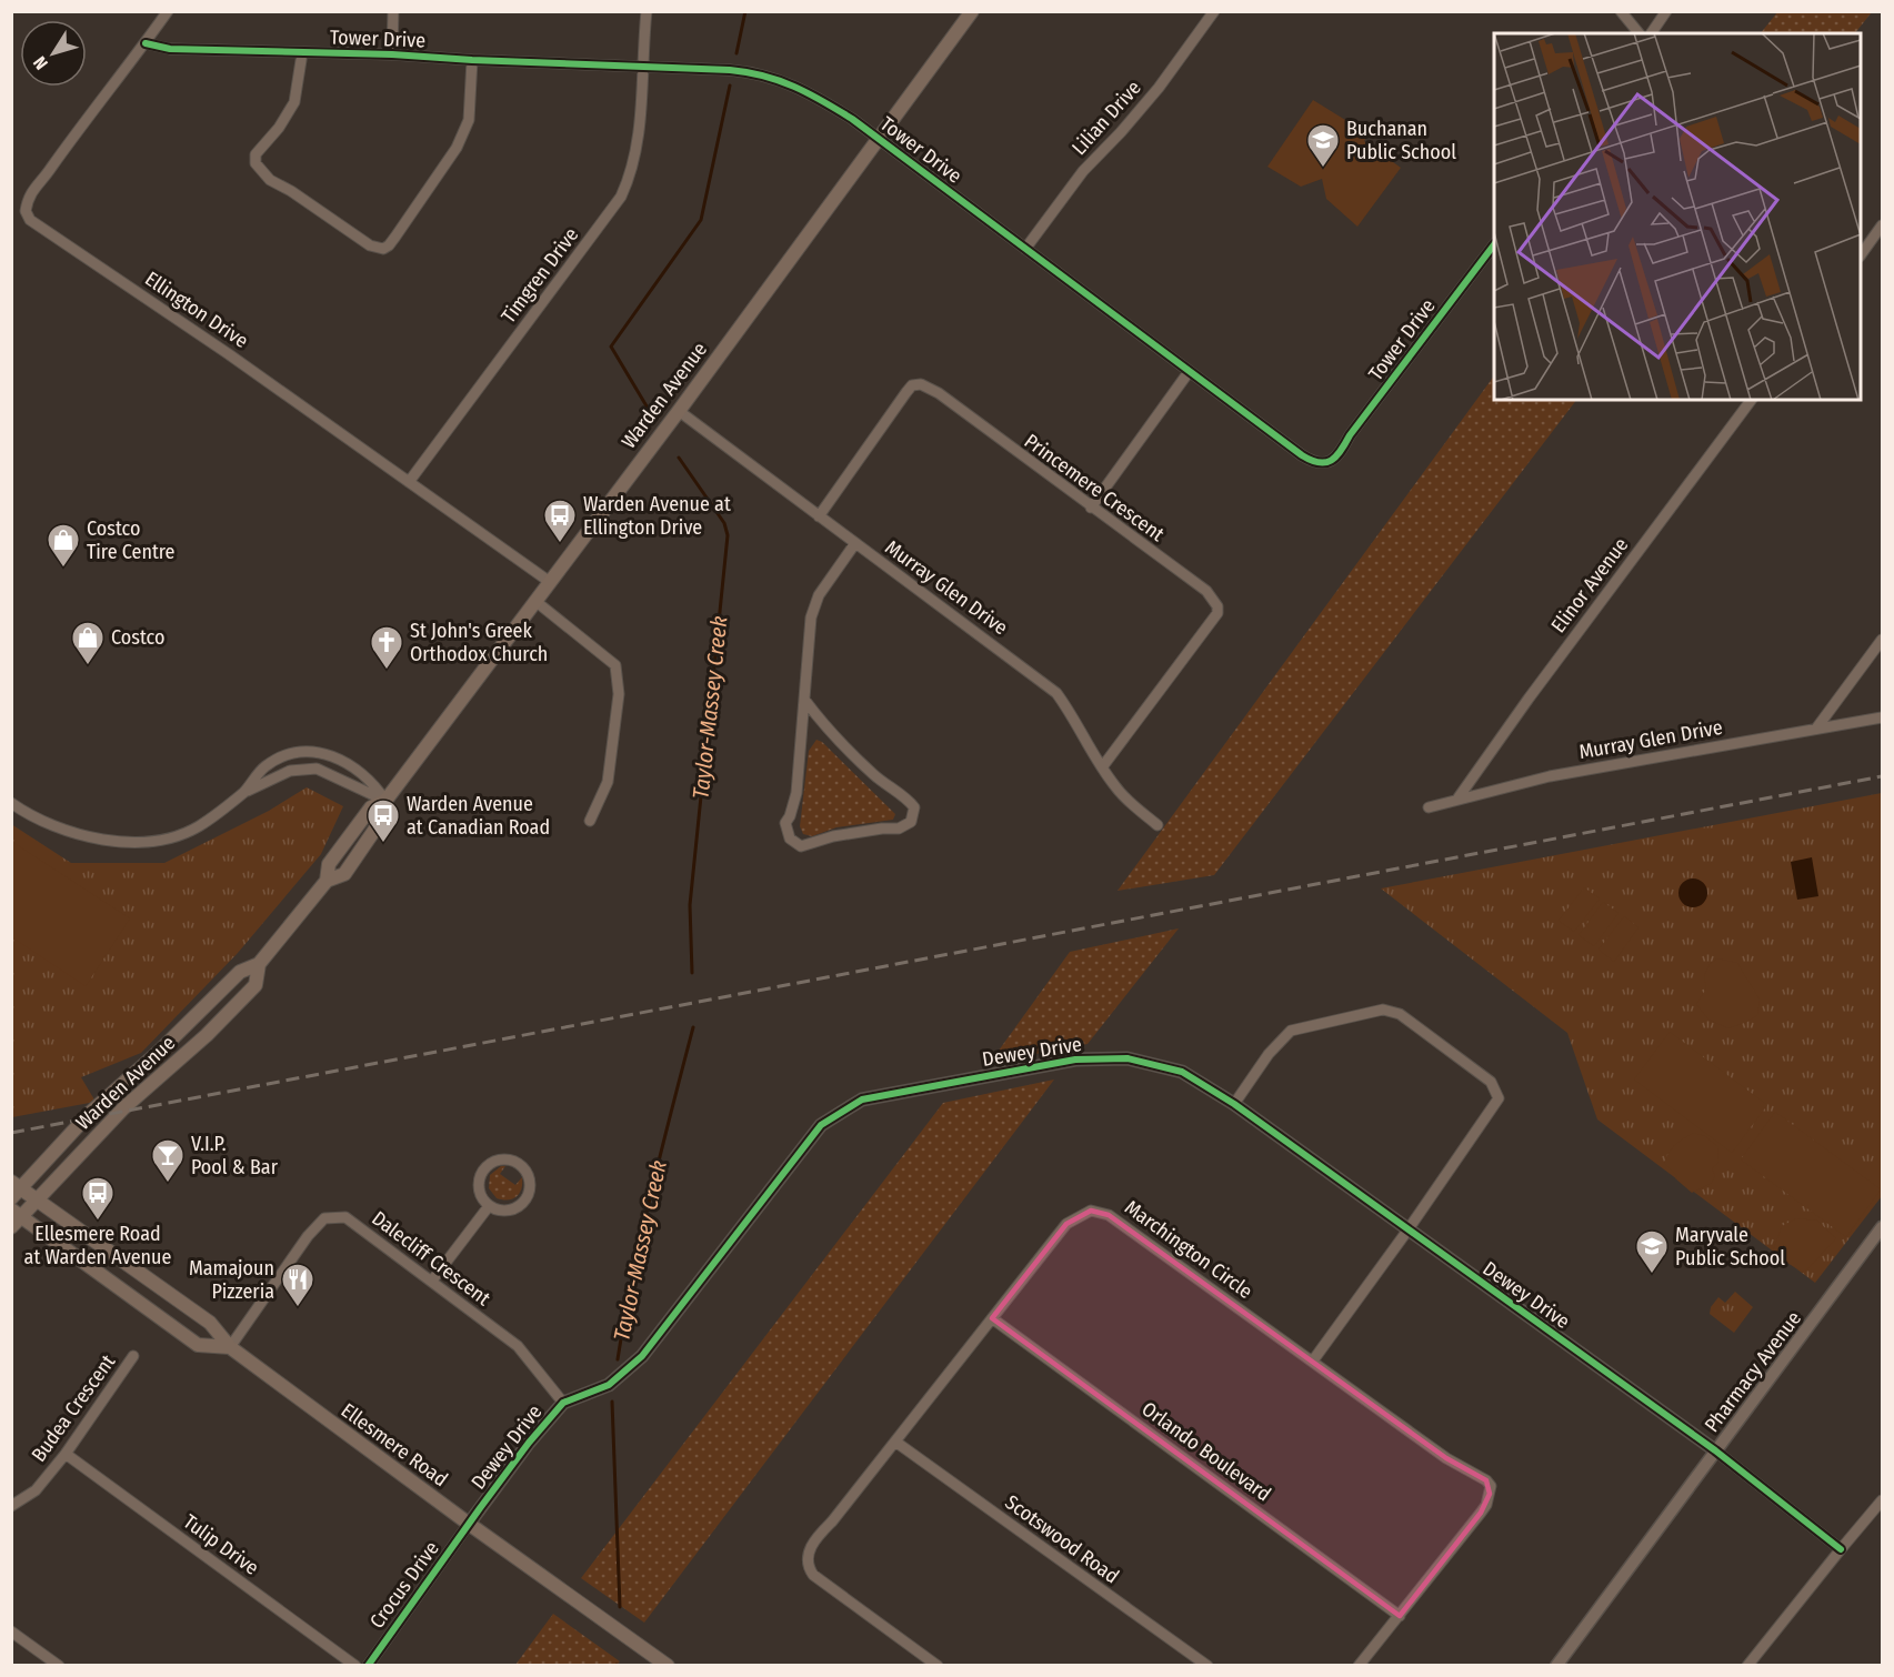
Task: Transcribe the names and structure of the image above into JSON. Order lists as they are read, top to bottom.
{
  "streets": {
    "main road": ["Warden Avenue", "Ellesmere Road"],
    "street": [
      "Tower Drive",
      "Lilian Drive",
      "Timgren Drive",
      "Ellington Drive",
      "Princemere Crescent",
      "Elinor Avenue",
      "Murray Glen Drive",
      "Dewey Drive",
      "Marchington Circle",
      "Dalecliff Crescent",
      "Pharmacy Avenue",
      "Budea Crescent",
      "Orlando Boulevard",
      "Scotswood Road",
      "Tulip Drive",
      "Crocus Drive"
    ]
  },
  "crossings": [
    ["Tower Drive", "Lilian Drive"],
    ["Tower Drive", "Timgren Drive"],
    ["Tower Drive", "Ellington Drive"],
    ["Tower Drive", "Warden Avenue"],
    ["Timgren Drive", "Ellington Drive"],
    ["Ellington Drive", "Warden Avenue"],
    ["Warden Avenue", "Murray Glen Drive"],
    ["Warden Avenue", "Ellesmere Road"],
    ["Princemere Crescent", "Murray Glen Drive"],
    ["Elinor Avenue", "Murray Glen Drive"],
    ["Dewey Drive", "Dalecliff Crescent"],
    ["Dewey Drive", "Pharmacy Avenue"],
    ["Dewey Drive", "Ellesmere Road"],
    ["Dewey Drive", "Crocus Drive"],
    ["Marchington Circle", "Orlando Boulevard"],
    ["Marchington Circle", "Scotswood Road"],
    ["Dalecliff Crescent", "Ellesmere Road"],
    ["Budea Crescent", "Tulip Drive"],
    ["Ellesmere Road", "Crocus Drive"]
  ],
  "water": ["Taylor-Massey Creek"],
  "places": {
    "school or university": ["Buchanan Public School", "Maryvale Public School"],
    "bus stop": ["Warden Avenue at Ellington Drive", "Warden Avenue at Canadian Road", "Ellesmere Road at Warden Avenue"],
    "shop": ["Costco Tire Centre", "Costco"],
    "church": ["St John's Greek Orthodox Church"],
    "bar": ["V.I.P. Pool & Bar"],
    "restaurant": ["Mamajoun Pizzeria"]
  },
  "north": "bottom left"
}
